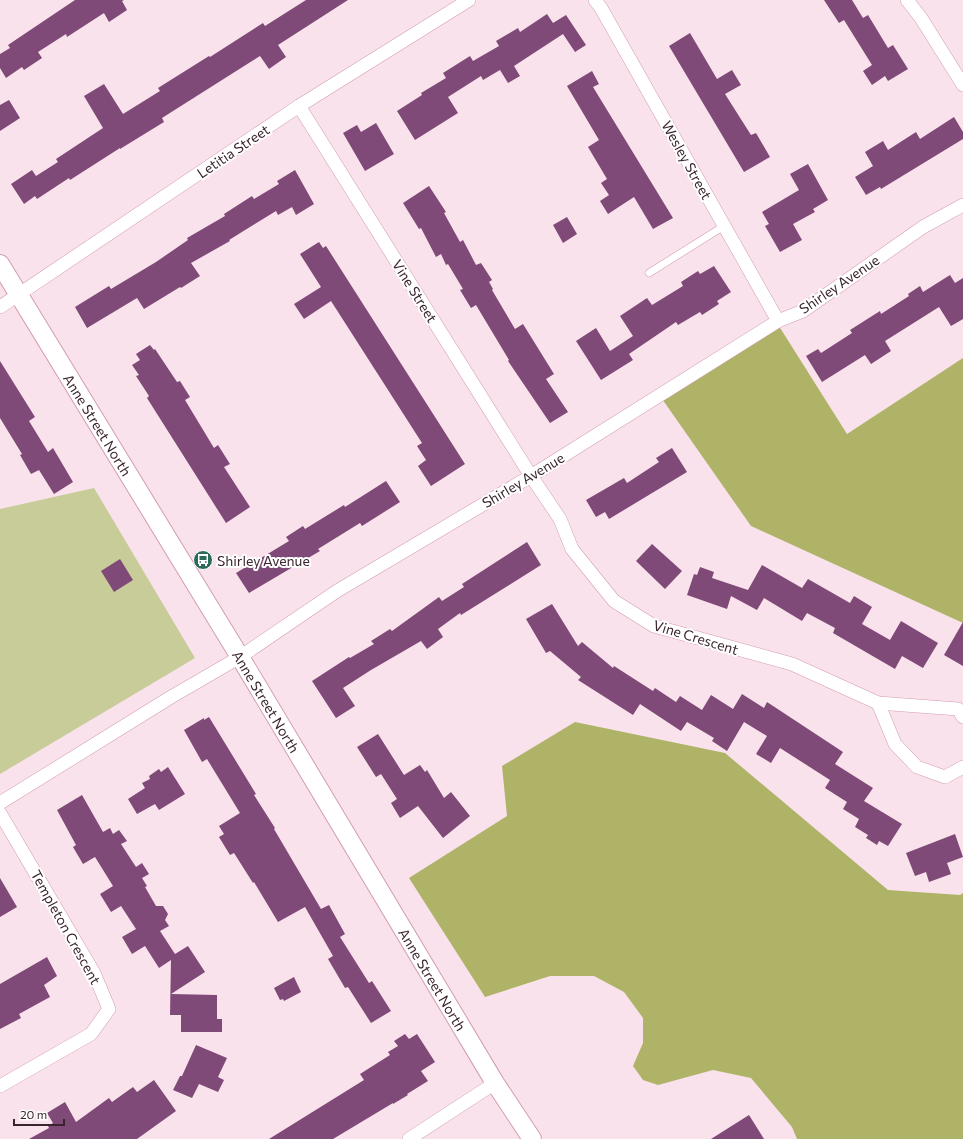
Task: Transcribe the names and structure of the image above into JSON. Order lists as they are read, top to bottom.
{
  "streets": {
    "street": [
      "Letitia Street",
      "Wesley Street",
      "Shirley Avenue",
      "Vine Street",
      "Anne Street North",
      "Vine Crescent",
      "Templeton Crescent"
    ]
  },
  "crossings": [
    ["Letitia Street", "Vine Street"],
    ["Letitia Street", "Anne Street North"],
    ["Wesley Street", "Shirley Avenue"],
    ["Shirley Avenue", "Vine Street"],
    ["Shirley Avenue", "Anne Street North"],
    ["Shirley Avenue", "Vine Crescent"],
    ["Vine Street", "Vine Crescent"]
  ],
  "places": {
    "bus stop": ["Shirley Avenue"]
  },
  "scale_bar": "20 m"
}
